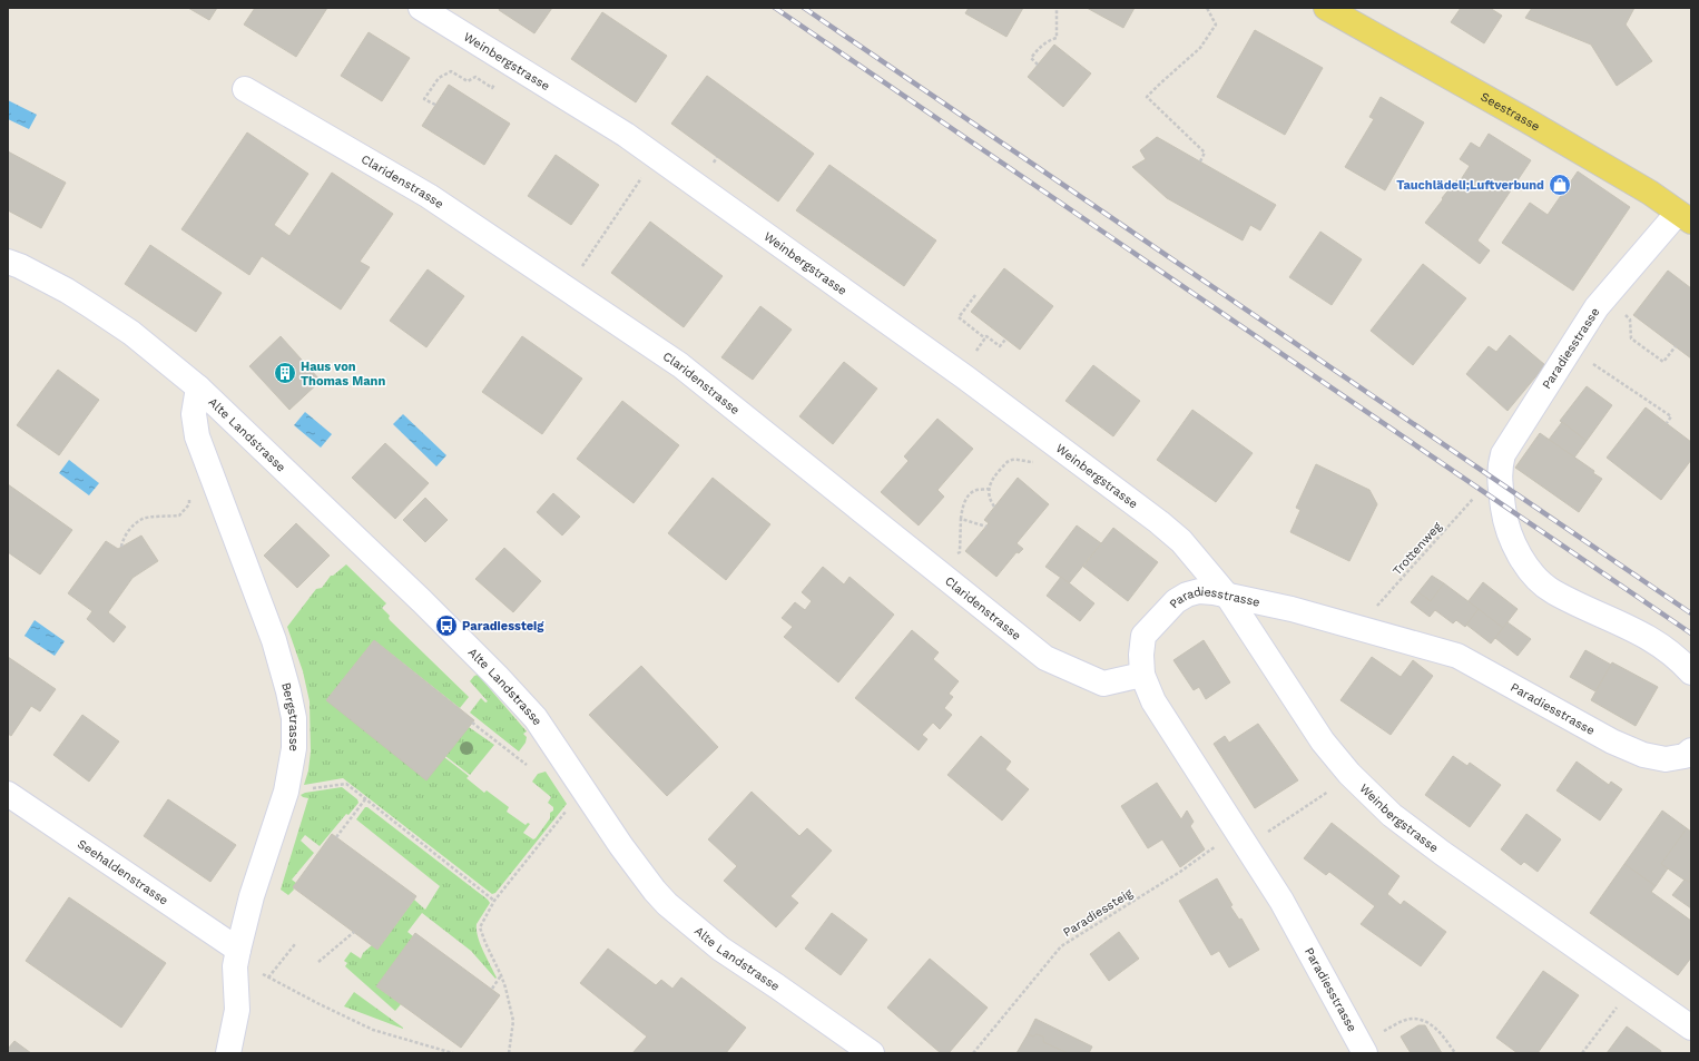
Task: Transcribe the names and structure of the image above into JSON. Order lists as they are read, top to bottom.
{
  "streets": {
    "main road": ["Seestrasse"],
    "street": [
      "Weinbergstrasse",
      "Claridenstrasse",
      "Paradiesstrasse",
      "Alte Landstrasse",
      "Bergstrasse",
      "Seehaldenstrasse"
    ],
    "path": ["Trottenweg", "Paradiessteig"]
  },
  "crossings": [
    ["Weinbergstrasse", "Paradiesstrasse"],
    ["Seestrasse", "Paradiesstrasse"],
    ["Claridenstrasse", "Paradiesstrasse"],
    ["Alte Landstrasse", "Bergstrasse"],
    ["Bergstrasse", "Seehaldenstrasse"]
  ],
  "places": {
    "shop": ["Tauchlädeli;Luftverbund"],
    "building": ["Haus von Thomas Mann"],
    "bus stop": ["Paradiessteig"]
  }
}
